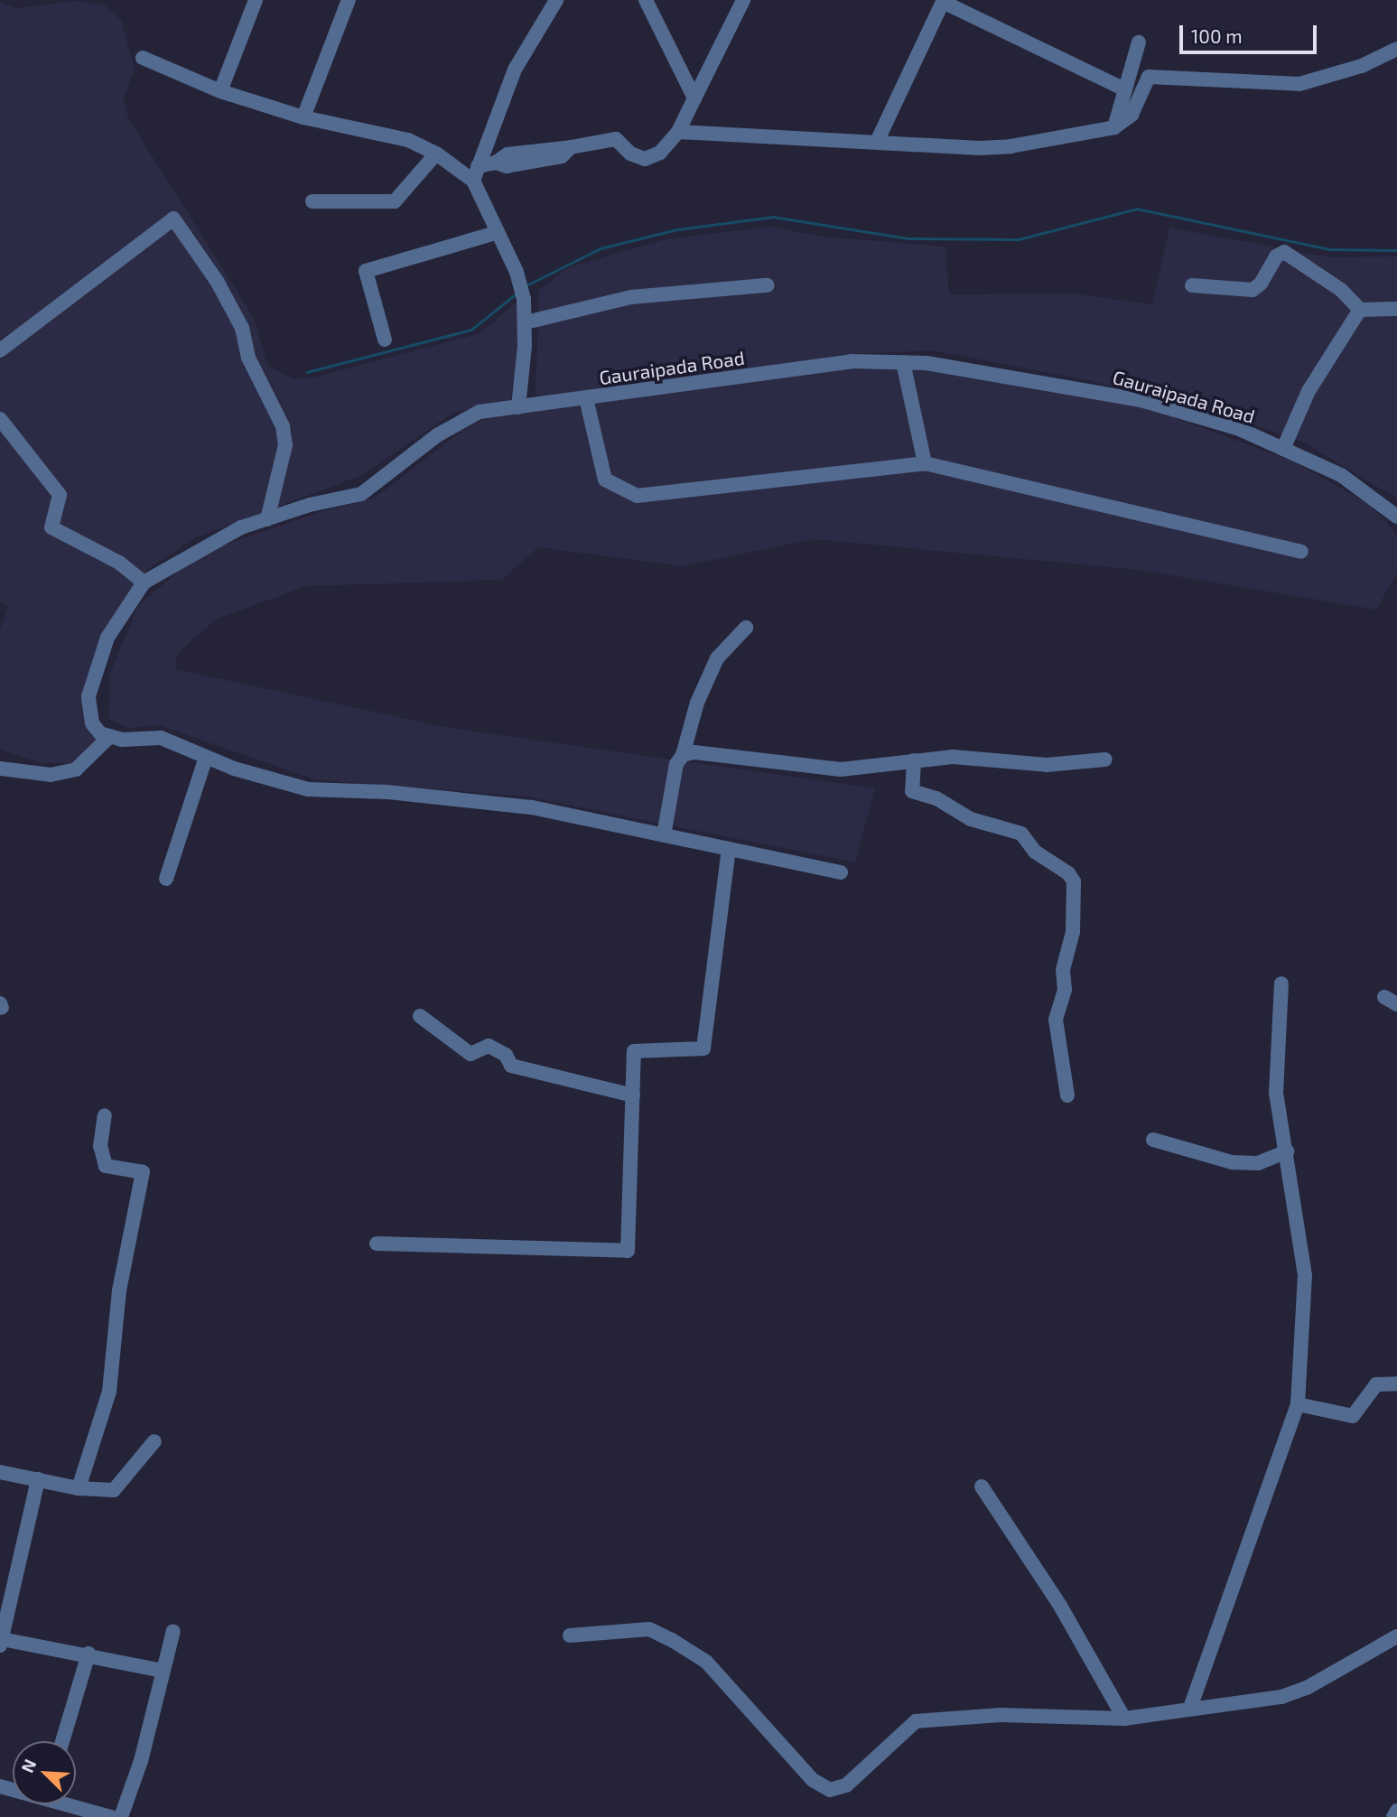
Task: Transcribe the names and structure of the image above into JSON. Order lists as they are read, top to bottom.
{
  "streets": {
    "street": ["Gauraipada Road"]
  },
  "scale_bar": "100 m",
  "north": "top left"
}
